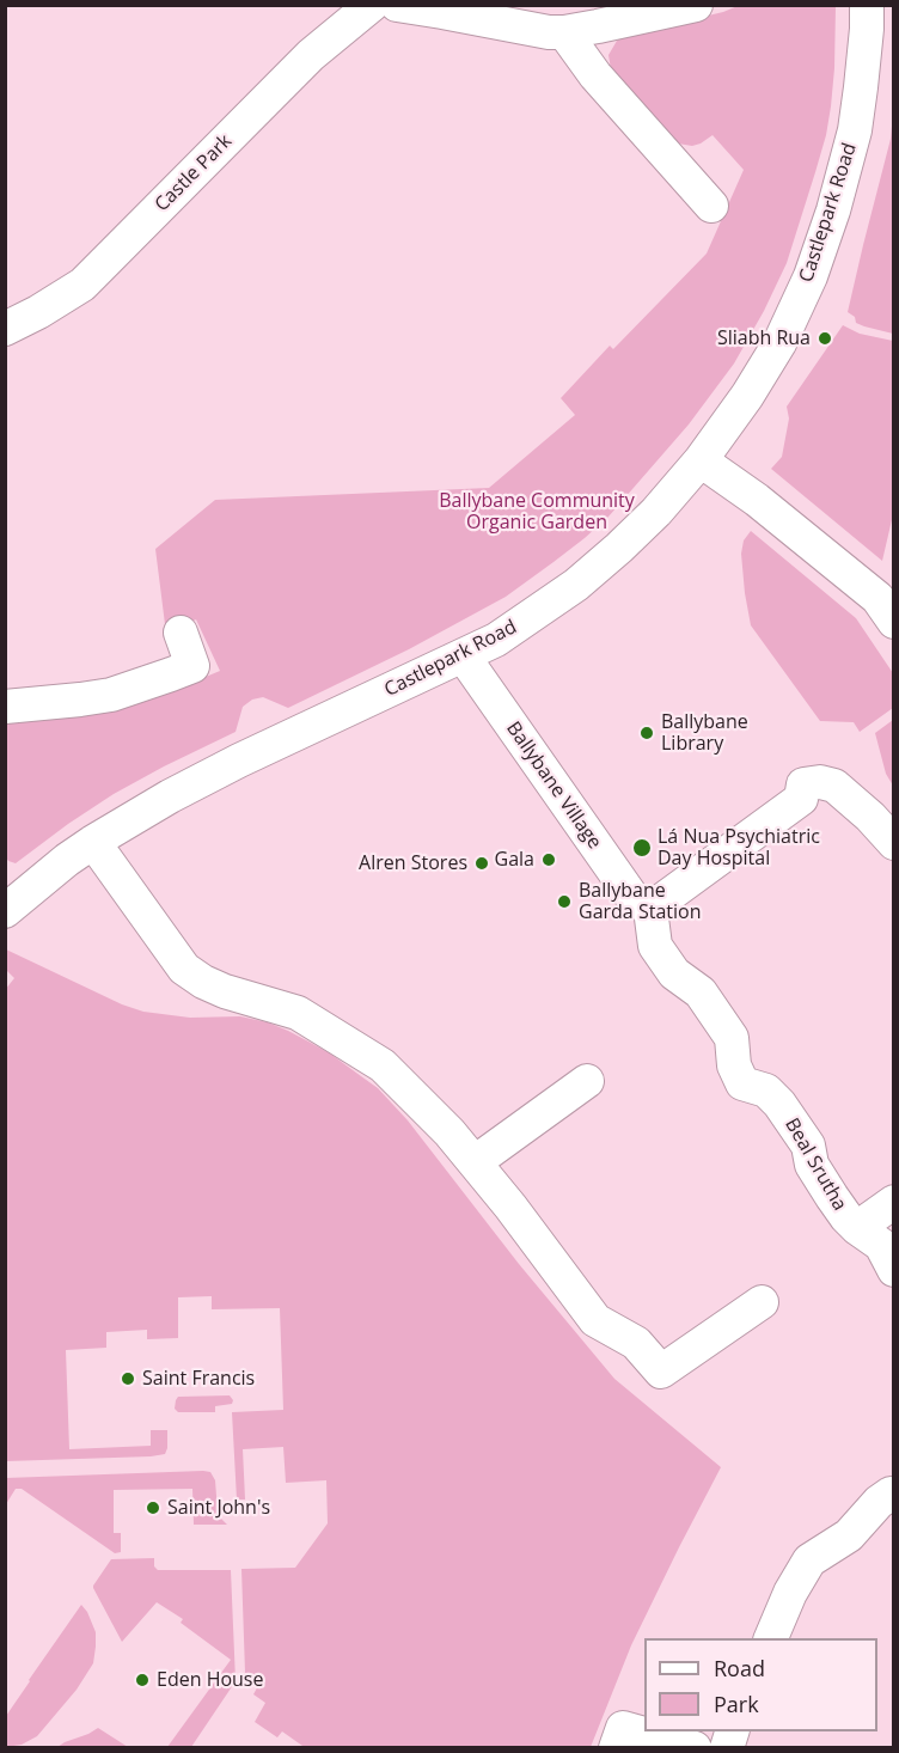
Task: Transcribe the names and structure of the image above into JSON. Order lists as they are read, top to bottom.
{
  "streets": {
    "street": [
      "Castle Park",
      "Castlepark Road",
      "Ballybane Village",
      "Beal Srutha"
    ]
  },
  "crossings": [
    ["Castlepark Road", "Ballybane Village"],
    ["Ballybane Village", "Beal Srutha"]
  ],
  "parks": ["Ballybane Community Organic Garden"],
  "places": [
    "Sliabh Rua",
    "Ballybane Library",
    "Lá Nua Psychiatric Day Hospital",
    "Gala",
    "Alren Stores",
    "Ballybane Garda Station",
    "Saint Francis",
    "Saint John's",
    "Eden House"
  ],
  "legend": ["Road", "Park"]
}
